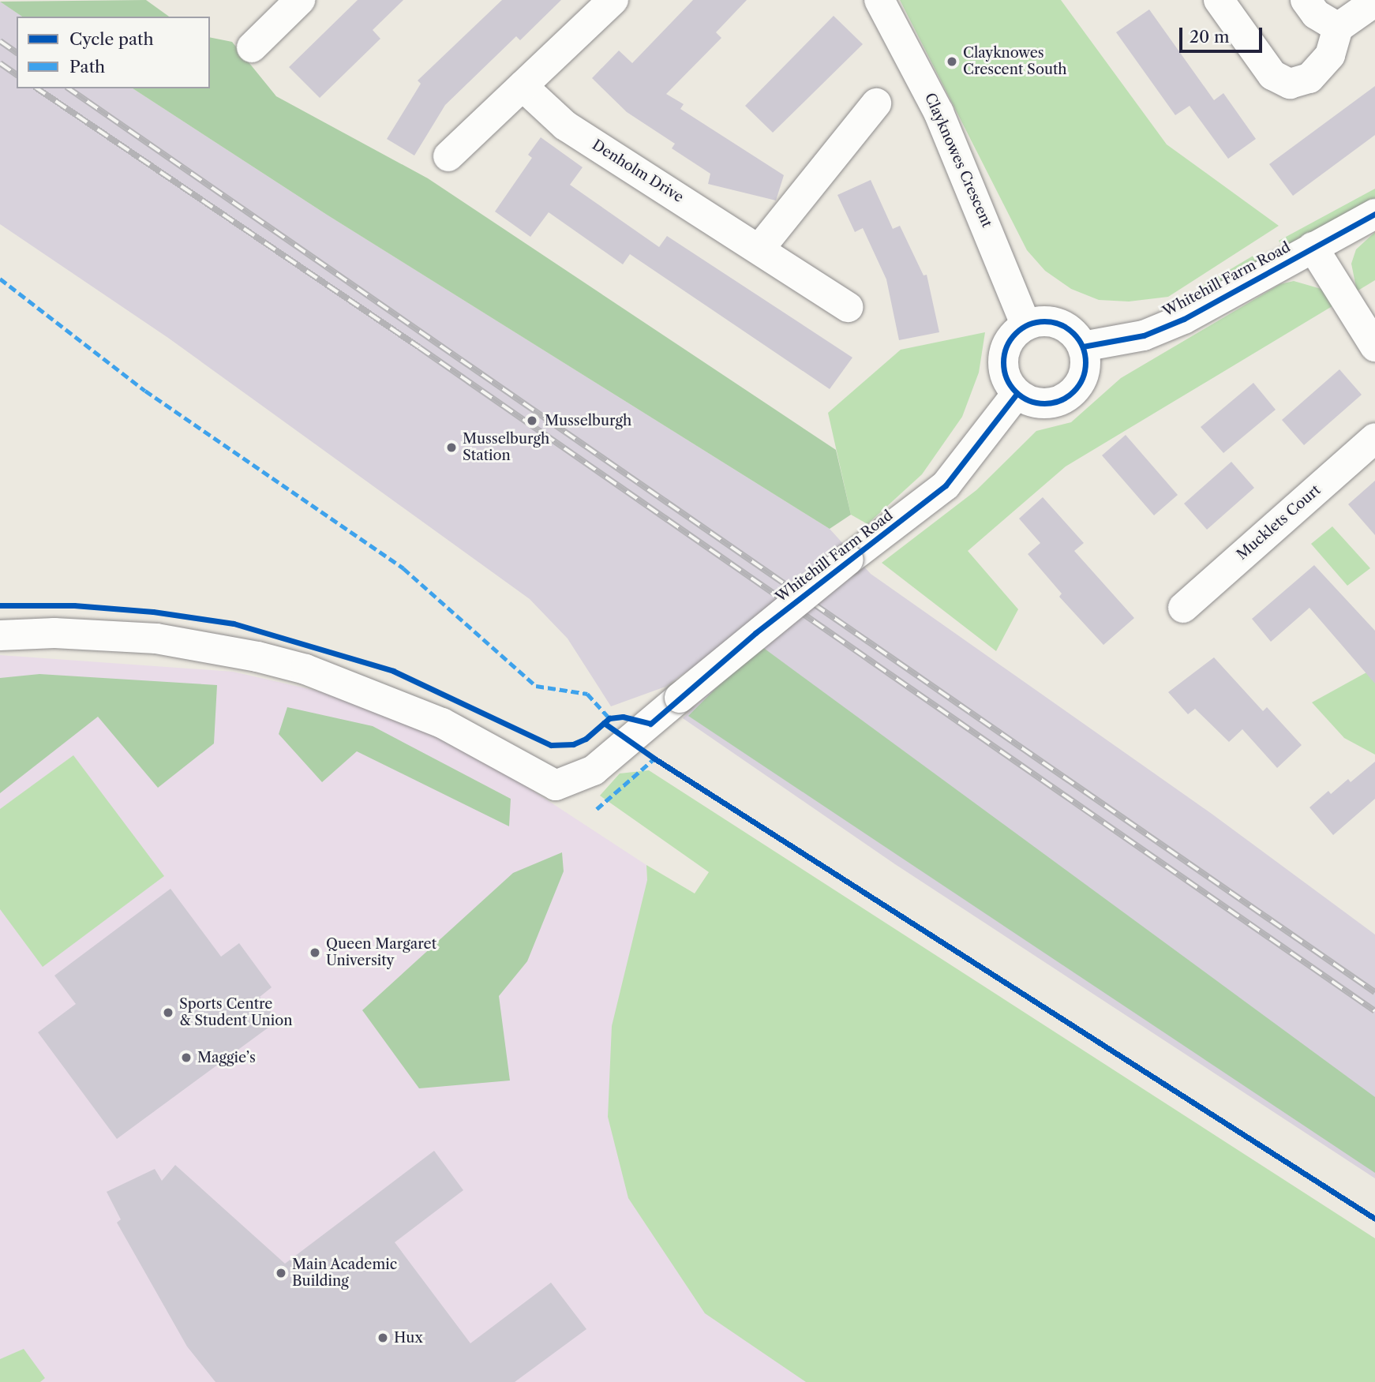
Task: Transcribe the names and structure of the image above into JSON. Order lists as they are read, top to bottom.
{
  "streets": {
    "street": [
      "Clayknowes Crescent",
      "Denholm Drive",
      "Whitehill Farm Road",
      "Mucklets Court"
    ]
  },
  "crossings": [
    ["Clayknowes Crescent", "Whitehill Farm Road"]
  ],
  "places": [
    "Clayknowes Crescent South",
    "Musselburgh",
    "Musselburgh Station",
    "Queen Margaret University",
    "Sports Centre & Student Union",
    "Maggie’s",
    "Main Academic Building",
    "Hux"
  ],
  "legend": ["Cycle path", "Path"],
  "scale_bar": "20 m"
}
